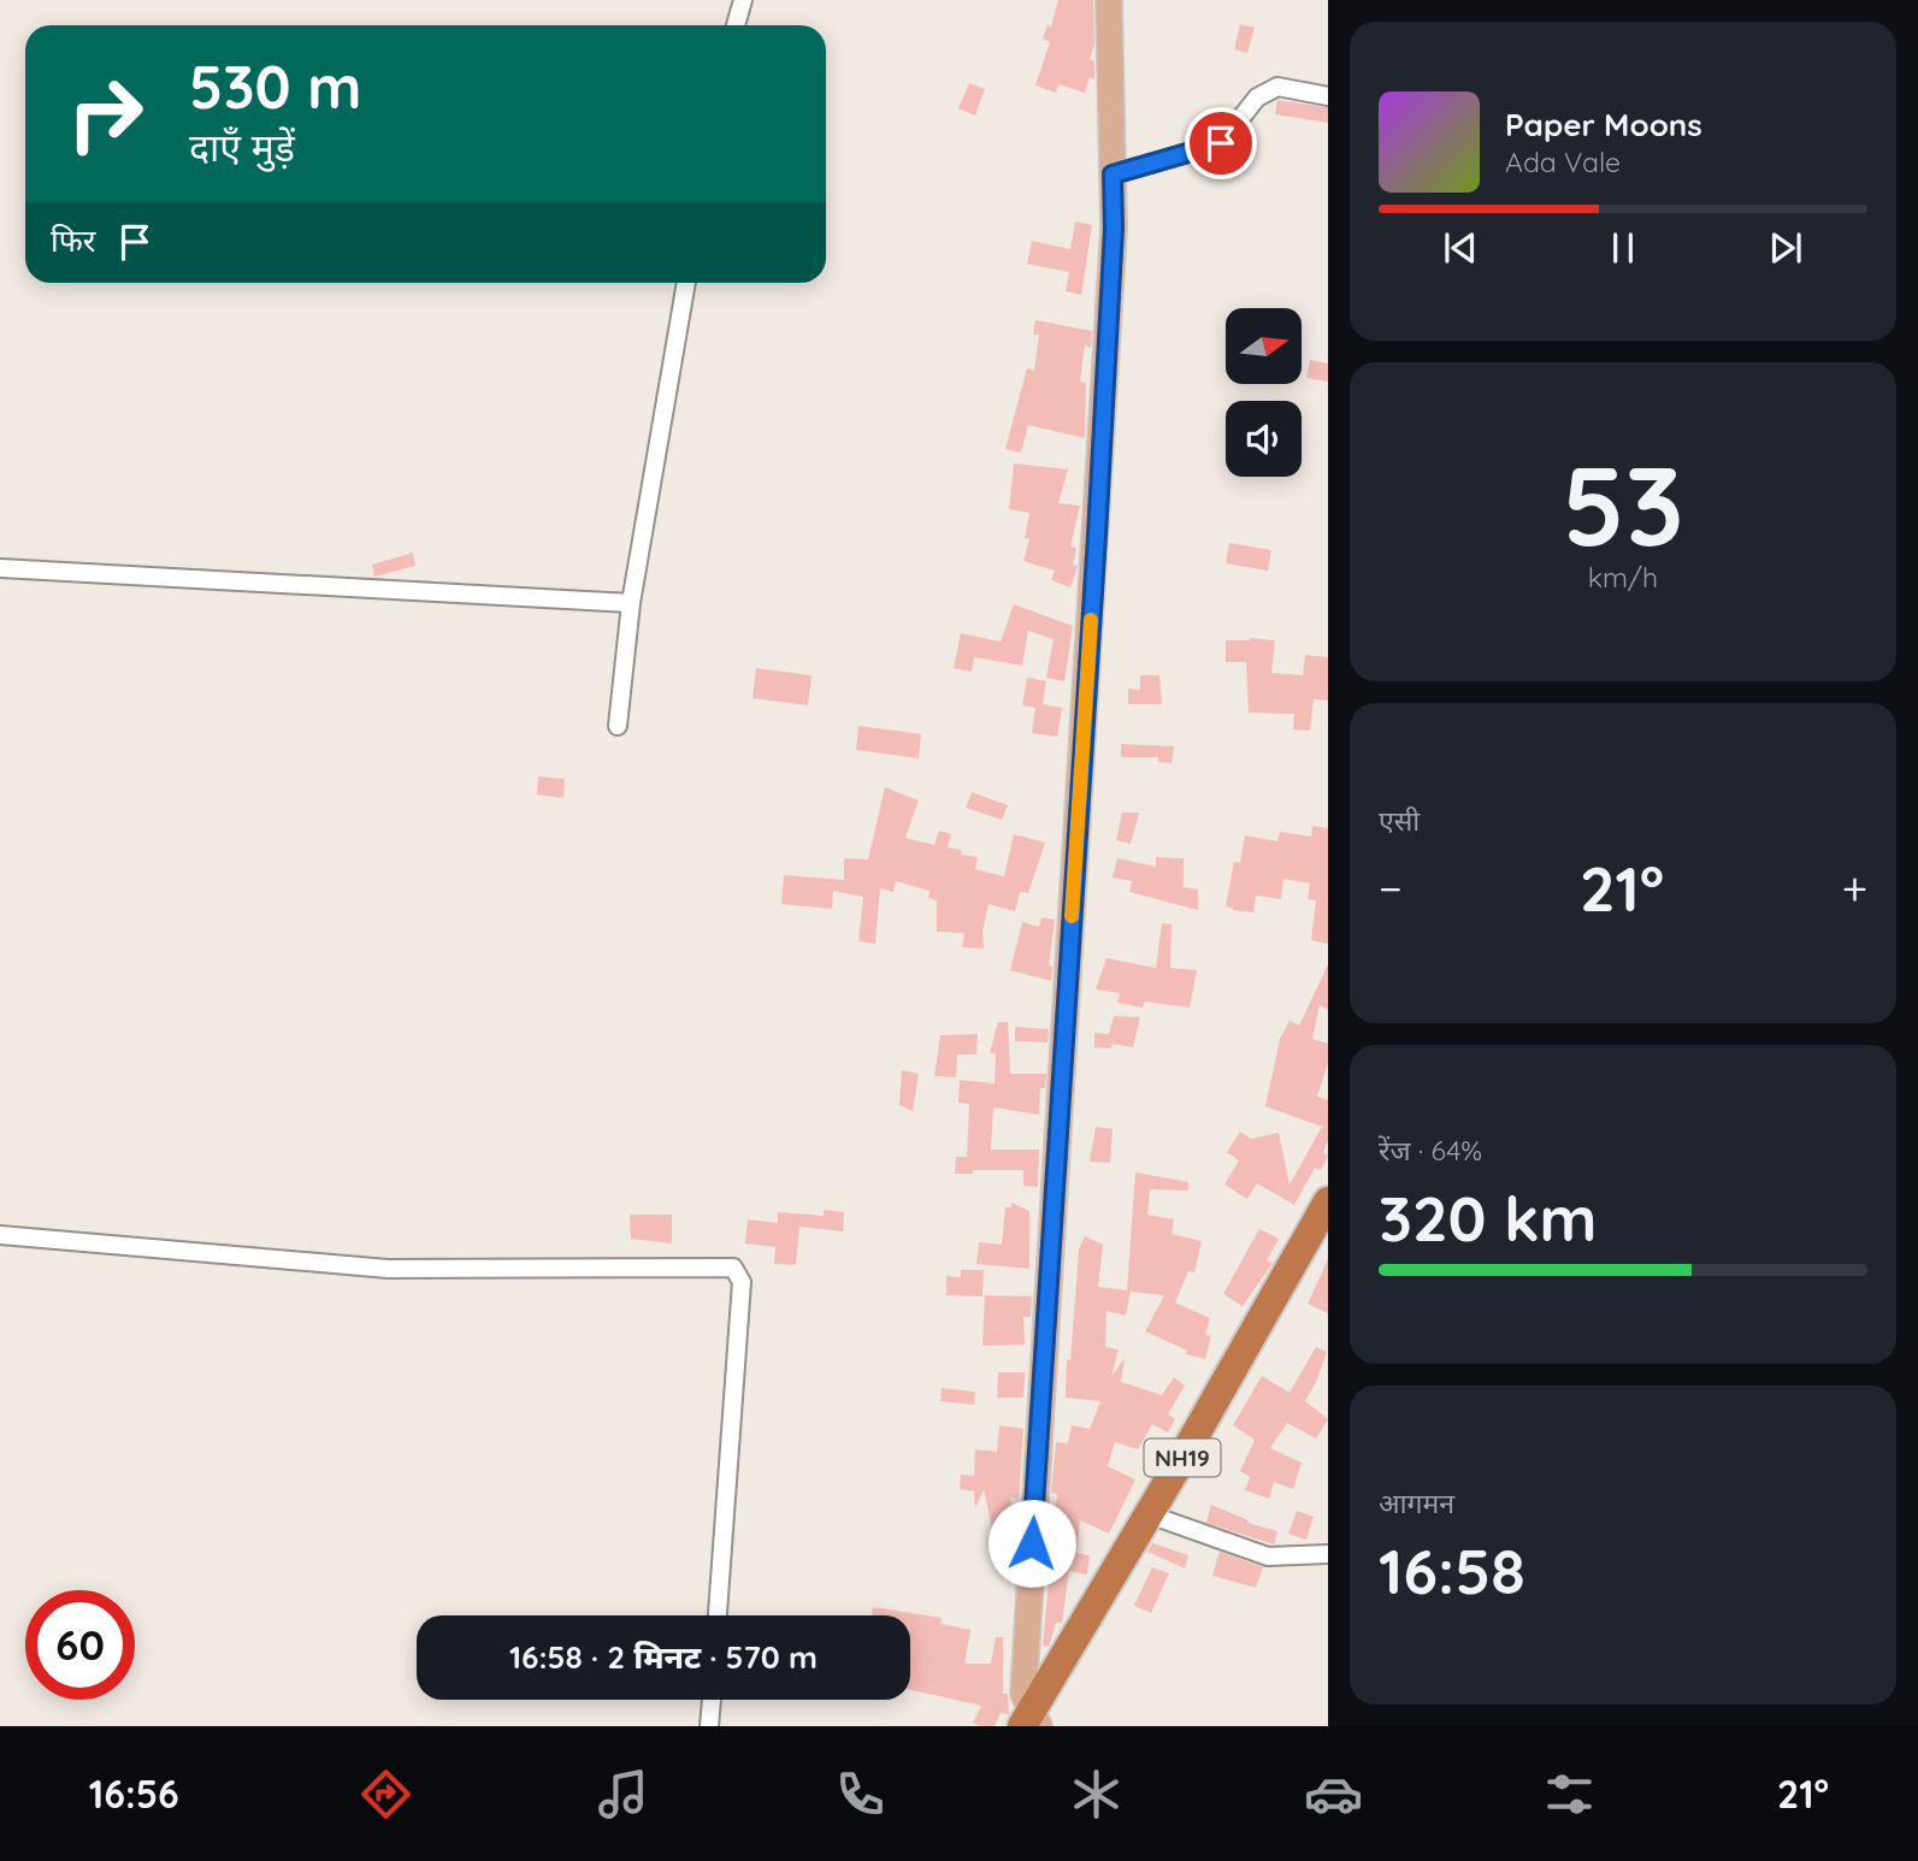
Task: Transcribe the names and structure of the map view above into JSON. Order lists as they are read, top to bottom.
{
  "streets": {
    "highway": ["NH19"]
  },
  "north": "right",
  "page": {
    "turn": ["530 m", "दाएँ मुड़ें"],
    "song": ["Paper Moons", "Ada Vale"],
    "then": "फिर",
    "tile": [
      ["53", "km/h"],
      "एसी",
      ["रेंज · 64%", "320 km"],
      ["आगमन", "16:58"]
    ],
    "heat": ["−", "21°", "+"],
    "limit": "60",
    "trip": "16:58 · 2 मिनट · 570 m",
    "tabs": ["16:56", "21°"]
  }
}
